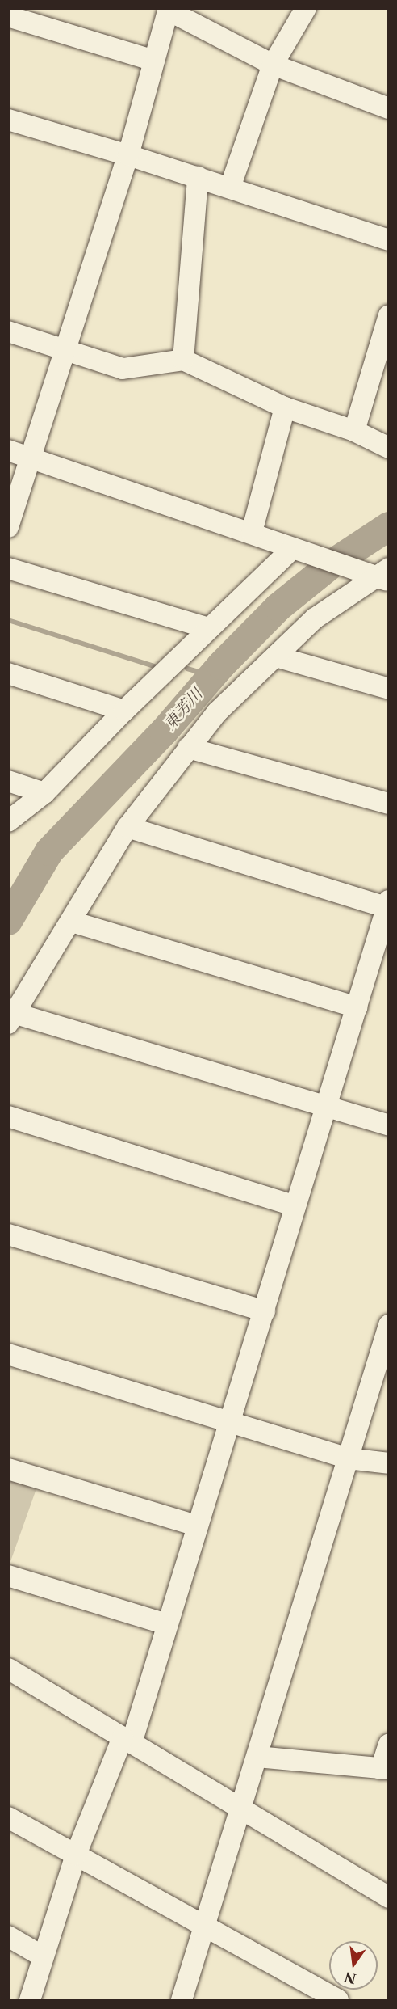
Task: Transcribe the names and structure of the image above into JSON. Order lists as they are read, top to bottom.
{
  "water": ["東芳川"],
  "north": "bottom"
}
